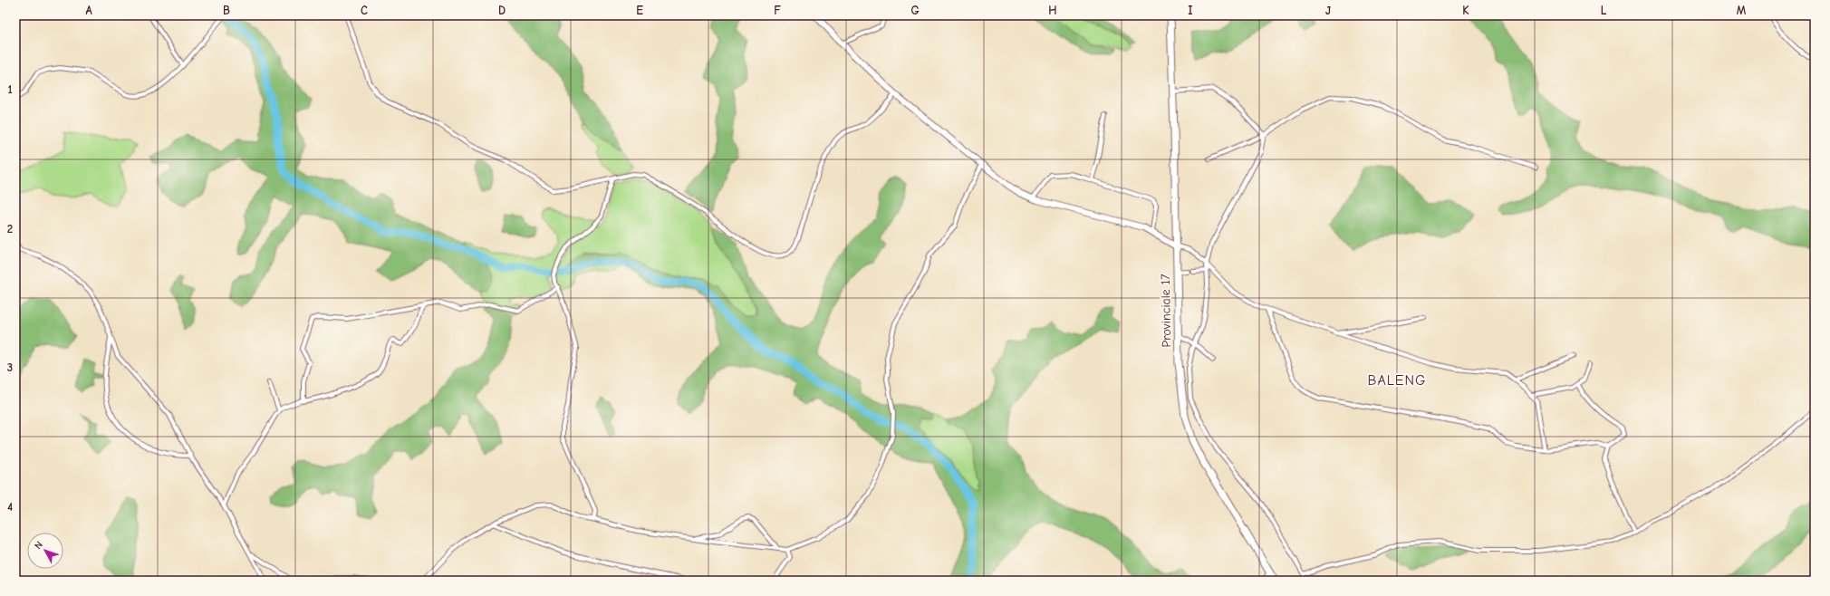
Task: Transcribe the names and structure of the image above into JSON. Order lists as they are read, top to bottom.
{
  "streets": {
    "main road": ["Provinciale 17"]
  },
  "districts": ["BALENG"],
  "north": "top left",
  "grid": {
    "columns": [
      "A",
      "B",
      "C",
      "D",
      "E",
      "F",
      "G",
      "H",
      "I",
      "J",
      "K",
      "L",
      "M"
    ],
    "rows": [
      "1",
      "2",
      "3",
      "4"
    ]
  }
}
